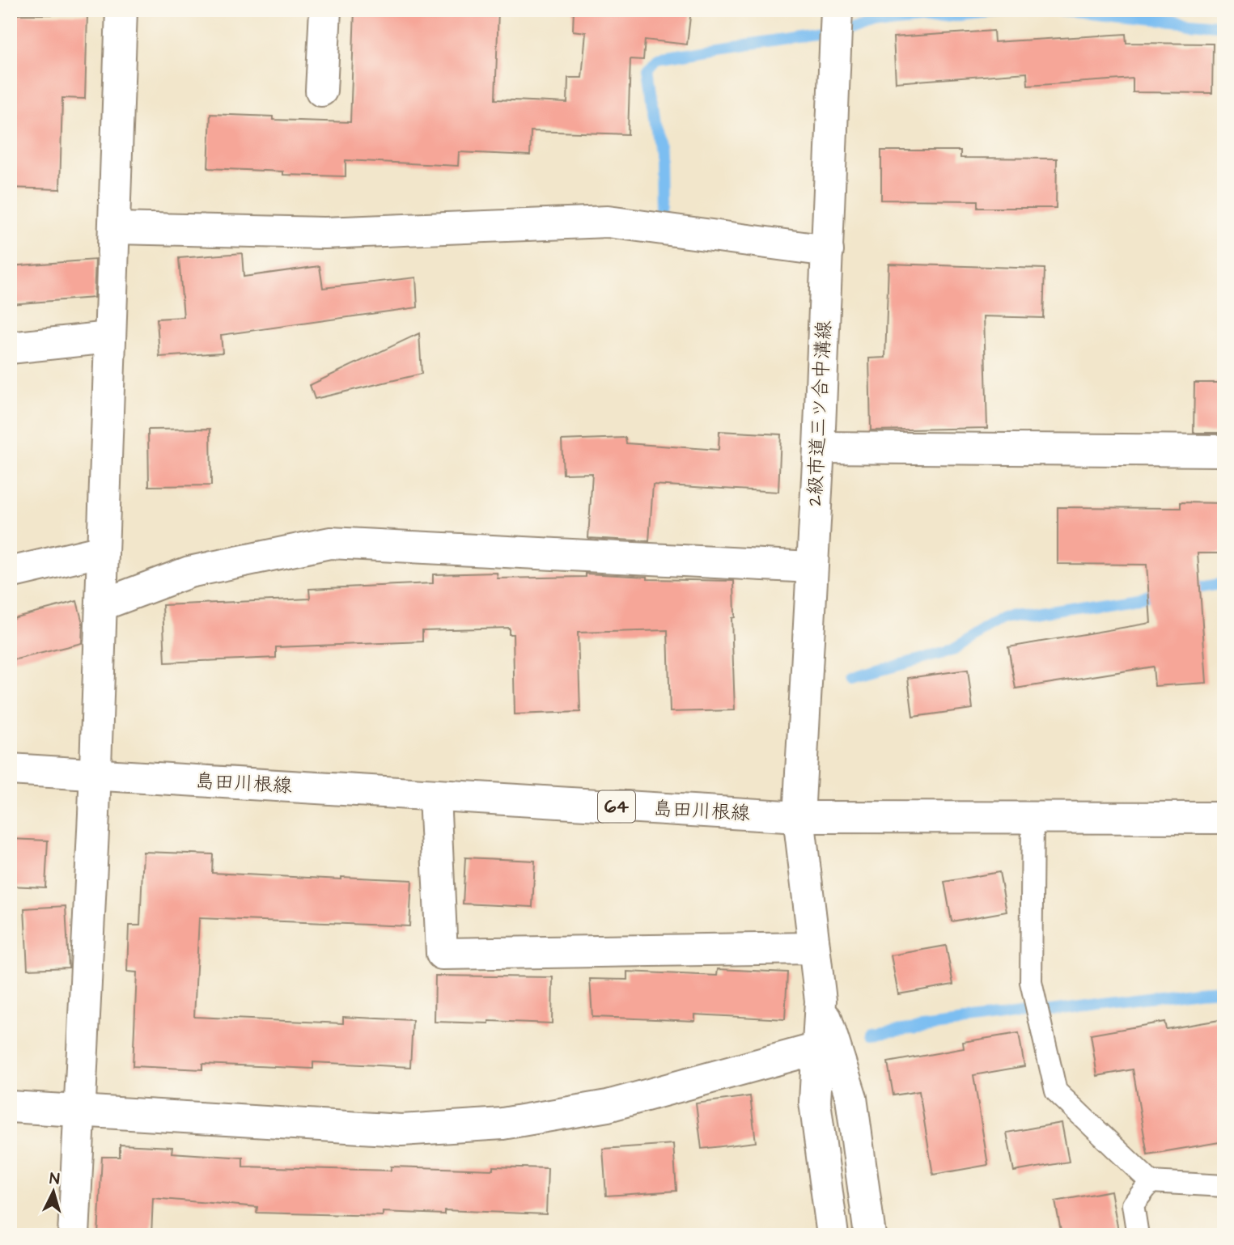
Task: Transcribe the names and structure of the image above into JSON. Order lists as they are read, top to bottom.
{
  "streets": {
    "street": ["2級市道三ツ合中溝線", "島田川根線", "64"]
  },
  "crossings": [
    ["2級市道三ツ合中溝線", "島田川根線"]
  ],
  "north": "top"
}
